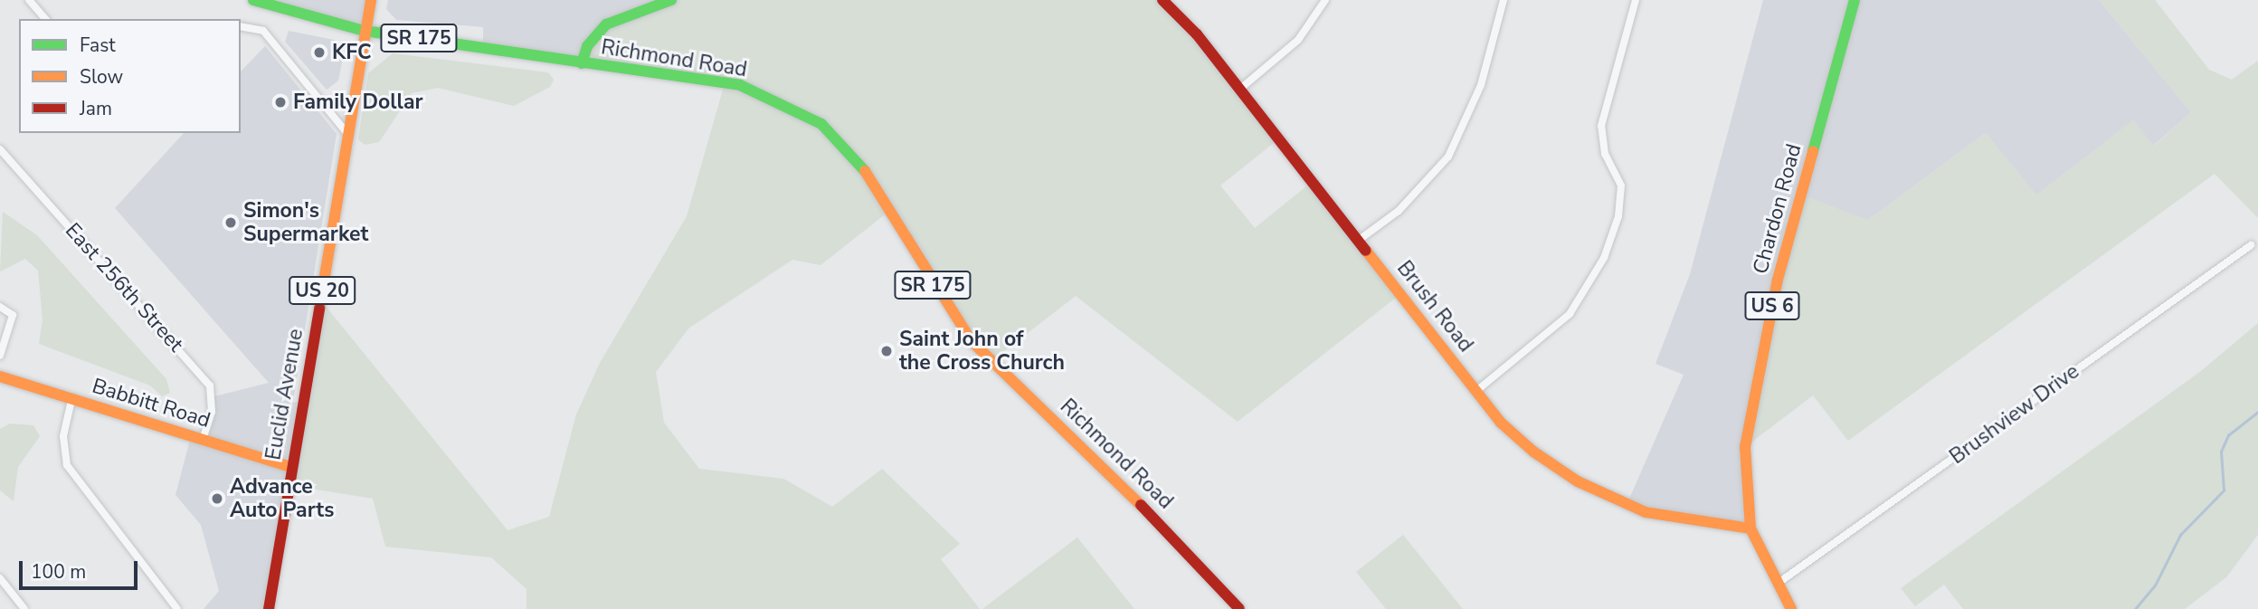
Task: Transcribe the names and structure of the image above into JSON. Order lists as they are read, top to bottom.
{
  "streets": {
    "main road": [
      "SR 175",
      "Richmond Road",
      "Chardon Road",
      "US 20",
      "US 6",
      "Brush Road",
      "Euclid Avenue",
      "Babbitt Road"
    ],
    "street": ["East 256th Street", "Brushview Drive"]
  },
  "crossings": [
    ["SR 175", "Richmond Road"],
    ["SR 175", "Euclid Avenue"],
    ["Richmond Road", "Euclid Avenue"],
    ["Chardon Road", "Brush Road"],
    ["Chardon Road", "Brushview Drive"],
    ["East 256th Street", "Babbitt Road"],
    ["Euclid Avenue", "Babbitt Road"]
  ],
  "places": [
    "KFC",
    "Family Dollar",
    "Simon's Supermarket",
    "Saint John of the Cross Church",
    "Advance Auto Parts"
  ],
  "legend": ["Fast", "Slow", "Jam"],
  "scale_bar": "100 m"
}
